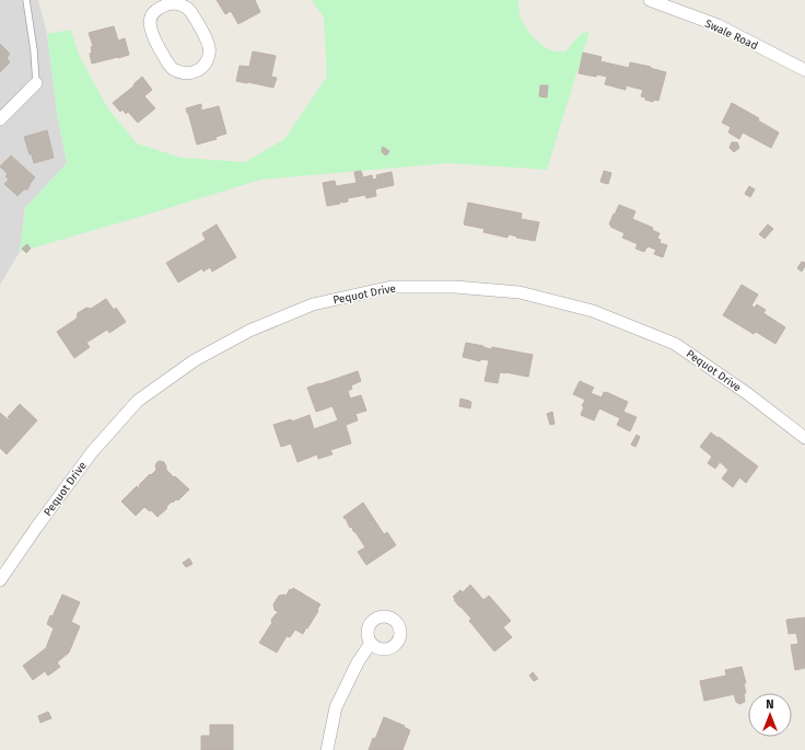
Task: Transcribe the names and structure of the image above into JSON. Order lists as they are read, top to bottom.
{
  "streets": {
    "street": ["Swale Road", "Pequot Drive"]
  },
  "north": "top"
}
